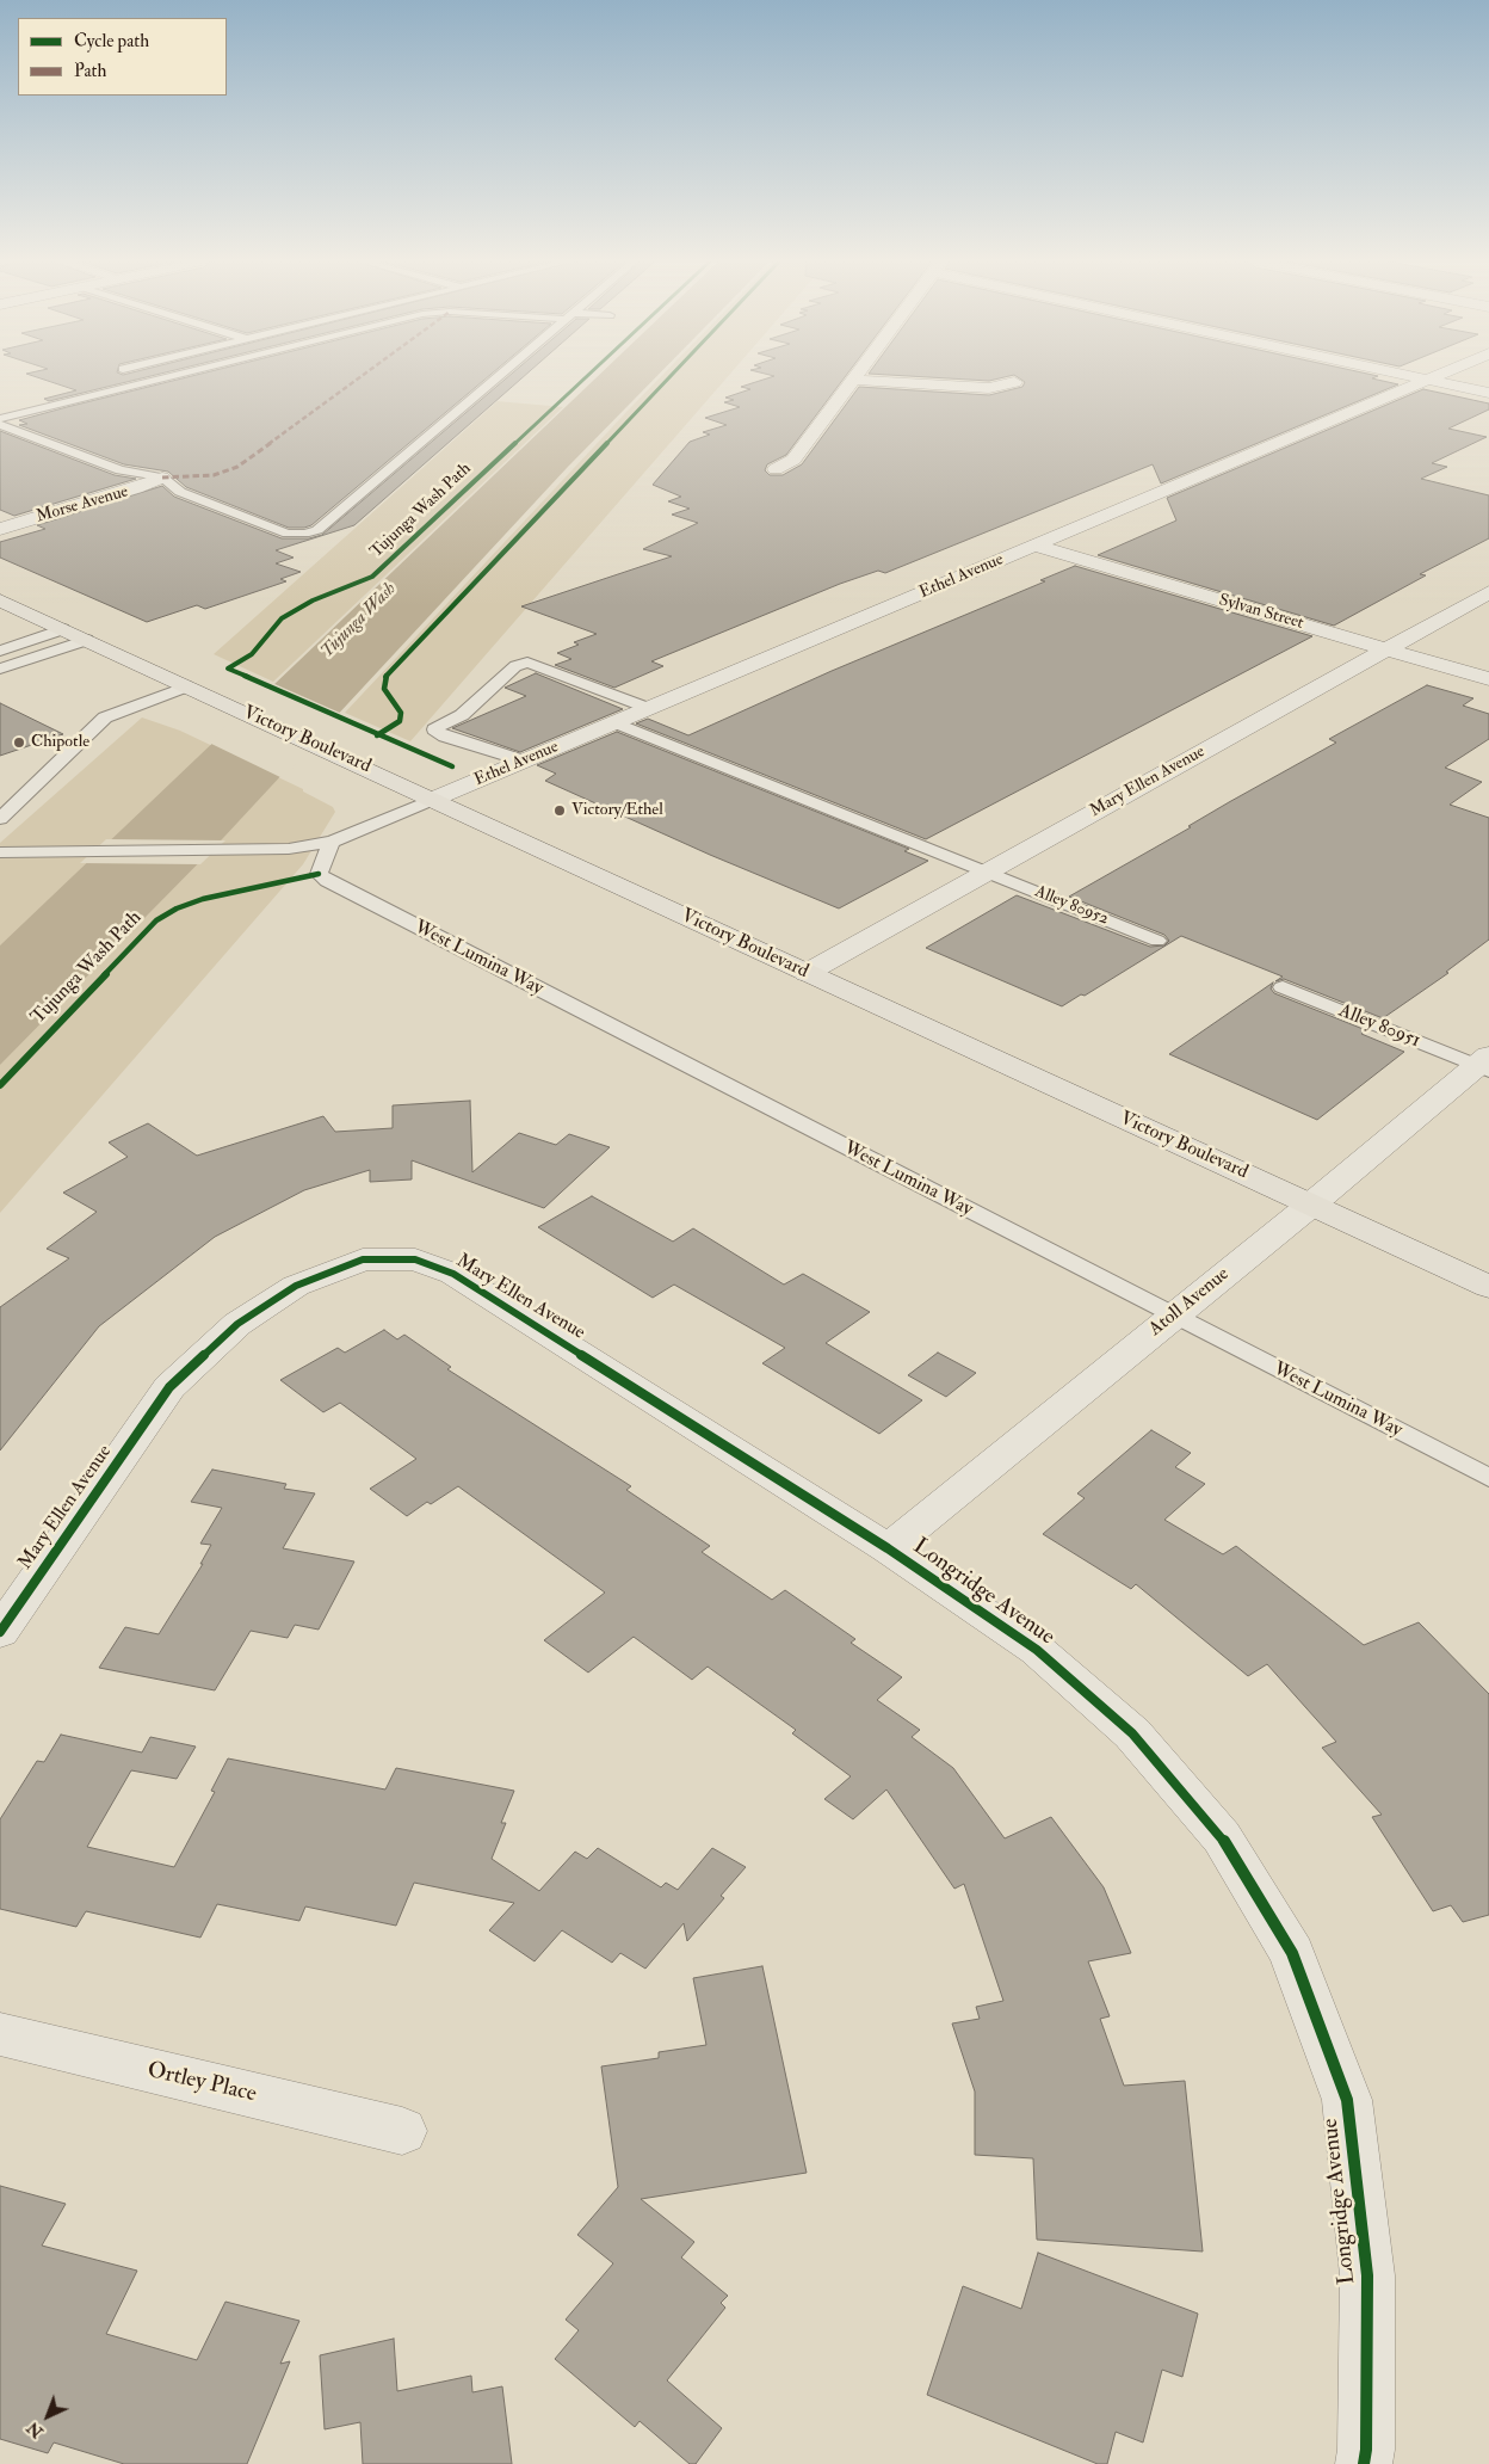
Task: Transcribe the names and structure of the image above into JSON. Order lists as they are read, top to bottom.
{
  "streets": {
    "main road": ["Victory Boulevard"],
    "street": [
      "Morse Avenue",
      "Ethel Avenue",
      "Sylvan Street",
      "Mary Ellen Avenue",
      "Atoll Avenue",
      "Longridge Avenue",
      "Ortley Place"
    ],
    "lane": ["Alley 80952", "West Lumina Way", "Alley 80951"],
    "cycle path": ["Tujunga Wash Path"]
  },
  "crossings": [
    ["Ethel Avenue", "Sylvan Street"],
    ["Ethel Avenue", "Victory Boulevard"],
    ["Ethel Avenue", "Alley 80952"],
    ["Sylvan Street", "Mary Ellen Avenue"],
    ["Victory Boulevard", "Mary Ellen Avenue"],
    ["Victory Boulevard", "Atoll Avenue"],
    ["Mary Ellen Avenue", "Alley 80952"],
    ["Mary Ellen Avenue", "Atoll Avenue"],
    ["Mary Ellen Avenue", "Longridge Avenue"],
    ["West Lumina Way", "Atoll Avenue"],
    ["Alley 80951", "Atoll Avenue"],
    ["Atoll Avenue", "Longridge Avenue"]
  ],
  "water": ["Tujunga Wash"],
  "places": ["Chipotle", "Victory/Ethel"],
  "legend": ["Cycle path", "Path"],
  "north": "bottom left"
}
